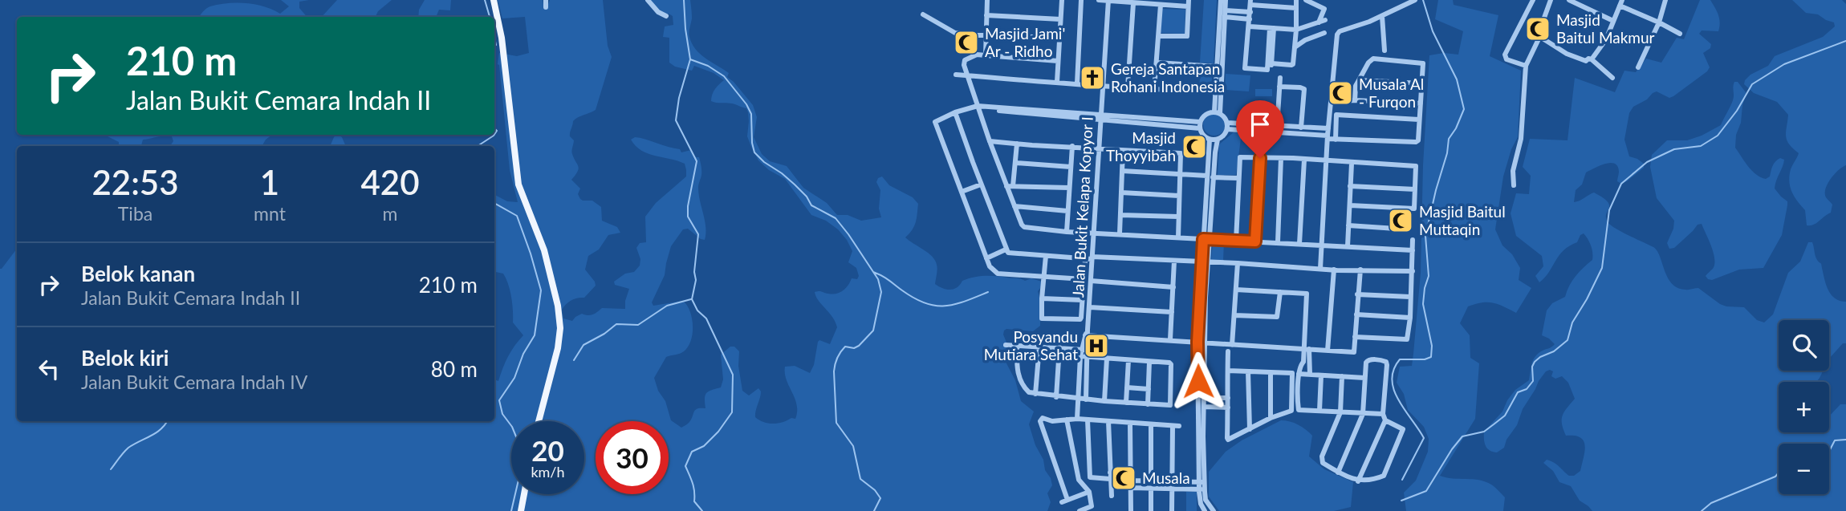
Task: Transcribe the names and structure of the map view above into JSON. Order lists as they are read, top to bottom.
{
  "streets": {
    "street": ["Jalan Bukit Kelapa Kopyor I"]
  },
  "places": {
    "mosque": [
      "Masjid Baitul Makmur",
      "Masjid Jami' Ar - Ridho",
      "Musala Al - Furqon",
      "Masjid Thoyyibah",
      "Masjid Baitul Muttaqin",
      "Musala"
    ],
    "church": ["Gereja Santapan Rohani Indonesia"],
    "hospital": ["Posyandu Mutiara Sehat"]
  },
  "page": {
    "turn": ["210 m", "Jalan Bukit Cemara Indah II"],
    "eta": [
      "22:53",
      "Tiba",
      "1",
      "mnt",
      "420",
      "m"
    ],
    "list": [
      {
        "name": "Belok kanan",
        "note": "Jalan Bukit Cemara Indah II",
        "value": "210 m"
      },
      {
        "name": "Belok kiri",
        "note": "Jalan Bukit Cemara Indah IV",
        "value": "80 m"
      }
    ],
    "map_buttons": ["+", "−"],
    "speed": "20 km/h",
    "limit": "30"
  }
}
